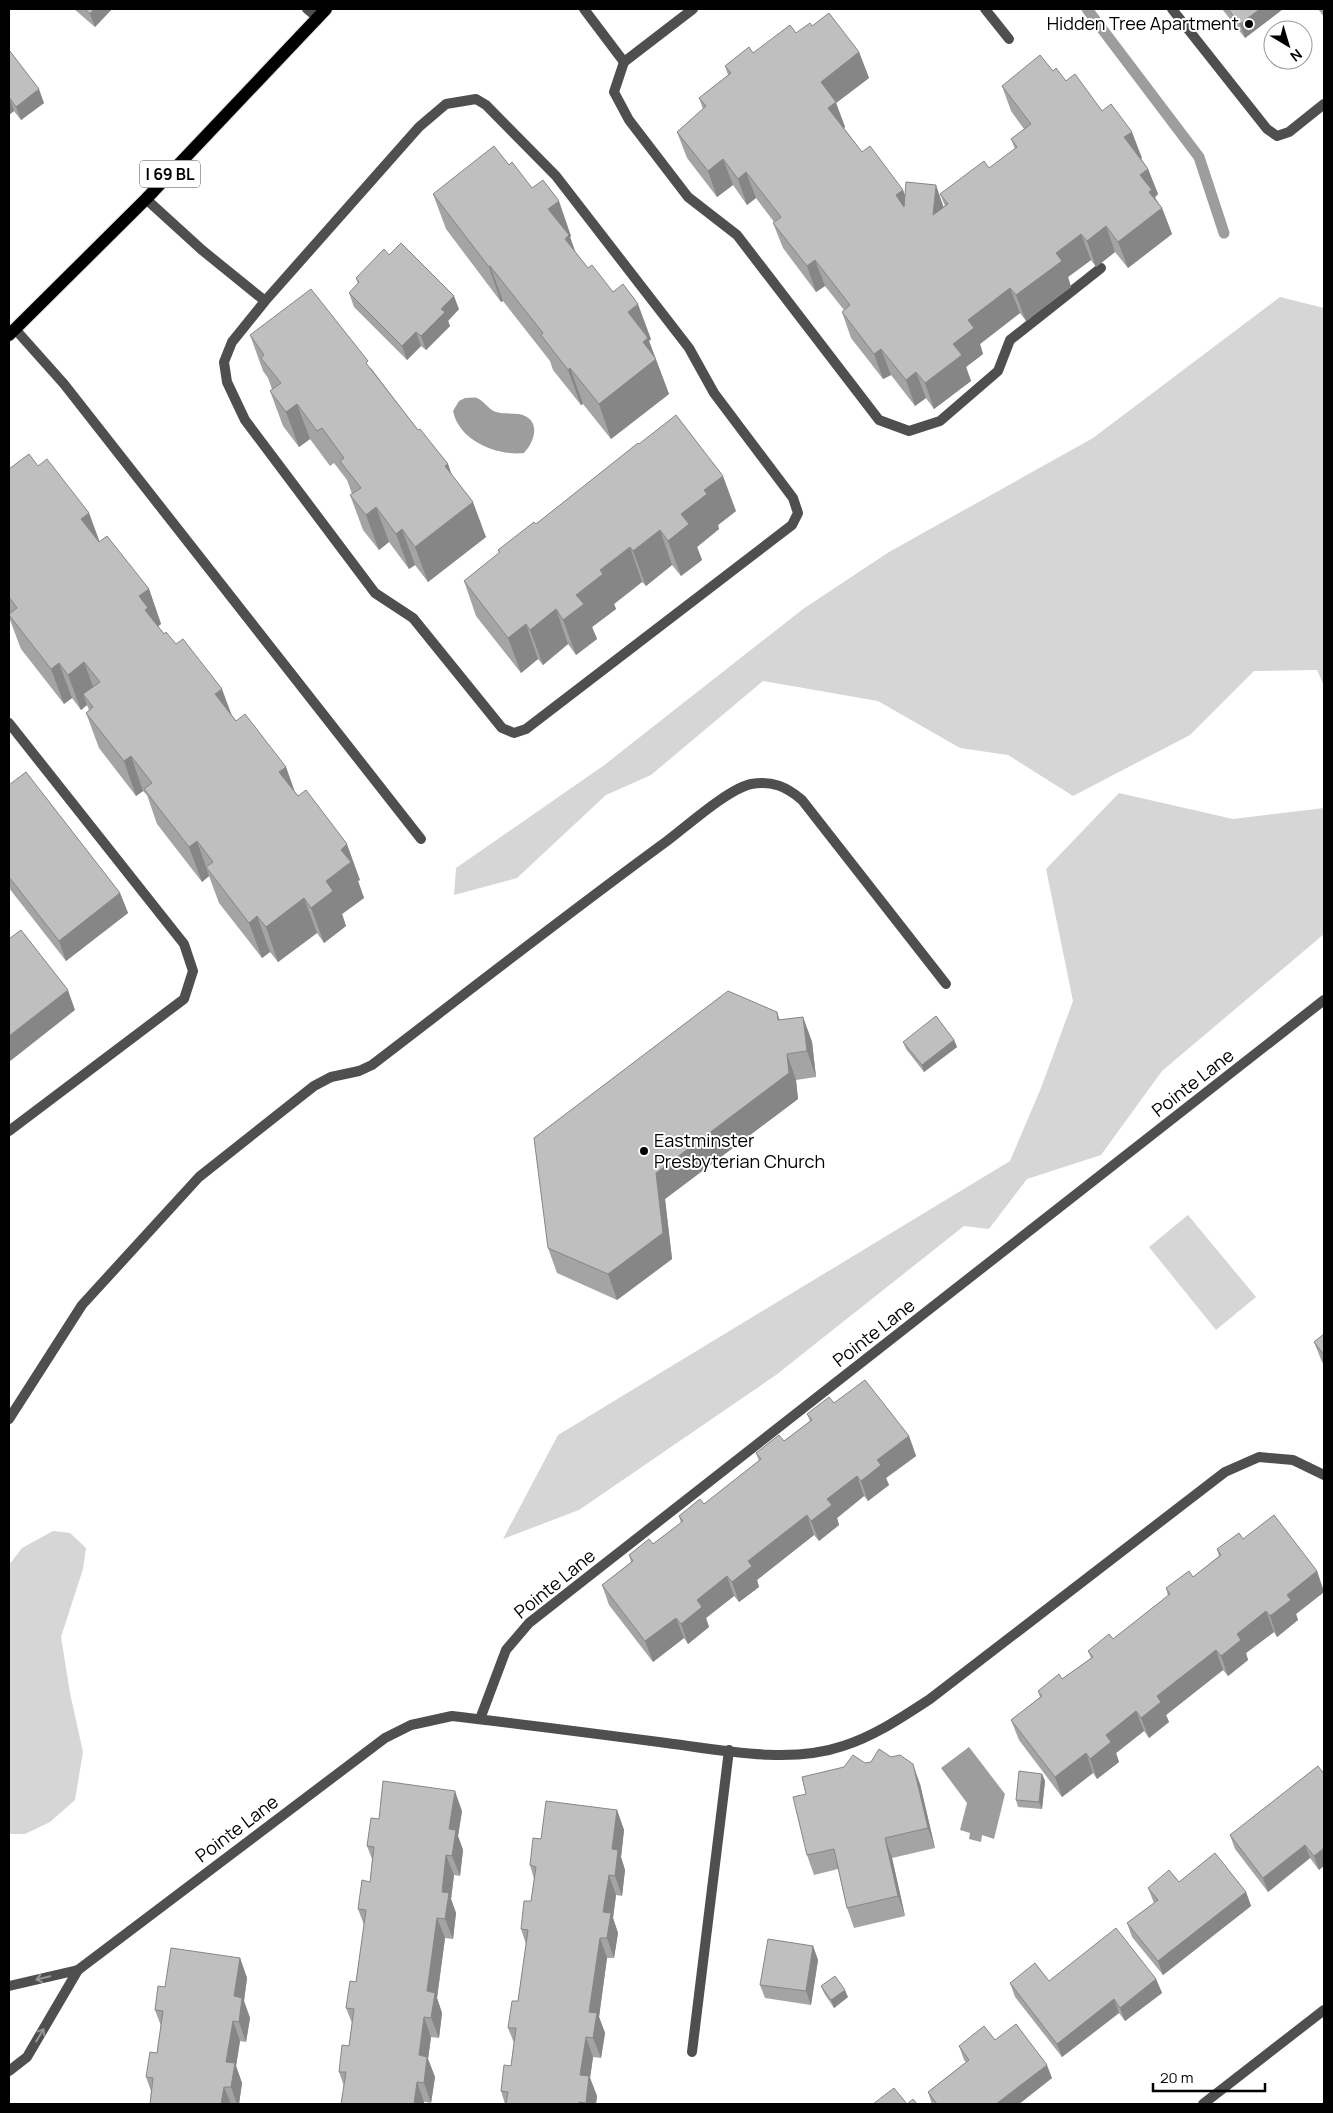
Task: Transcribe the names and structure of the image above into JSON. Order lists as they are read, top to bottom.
{
  "streets": {
    "main road": ["I 69 BL"],
    "street": ["Pointe Lane"]
  },
  "places": ["Hidden Tree Apartment", "Eastminster Presbyterian Church"],
  "scale_bar": "20 m",
  "north": "bottom right"
}
